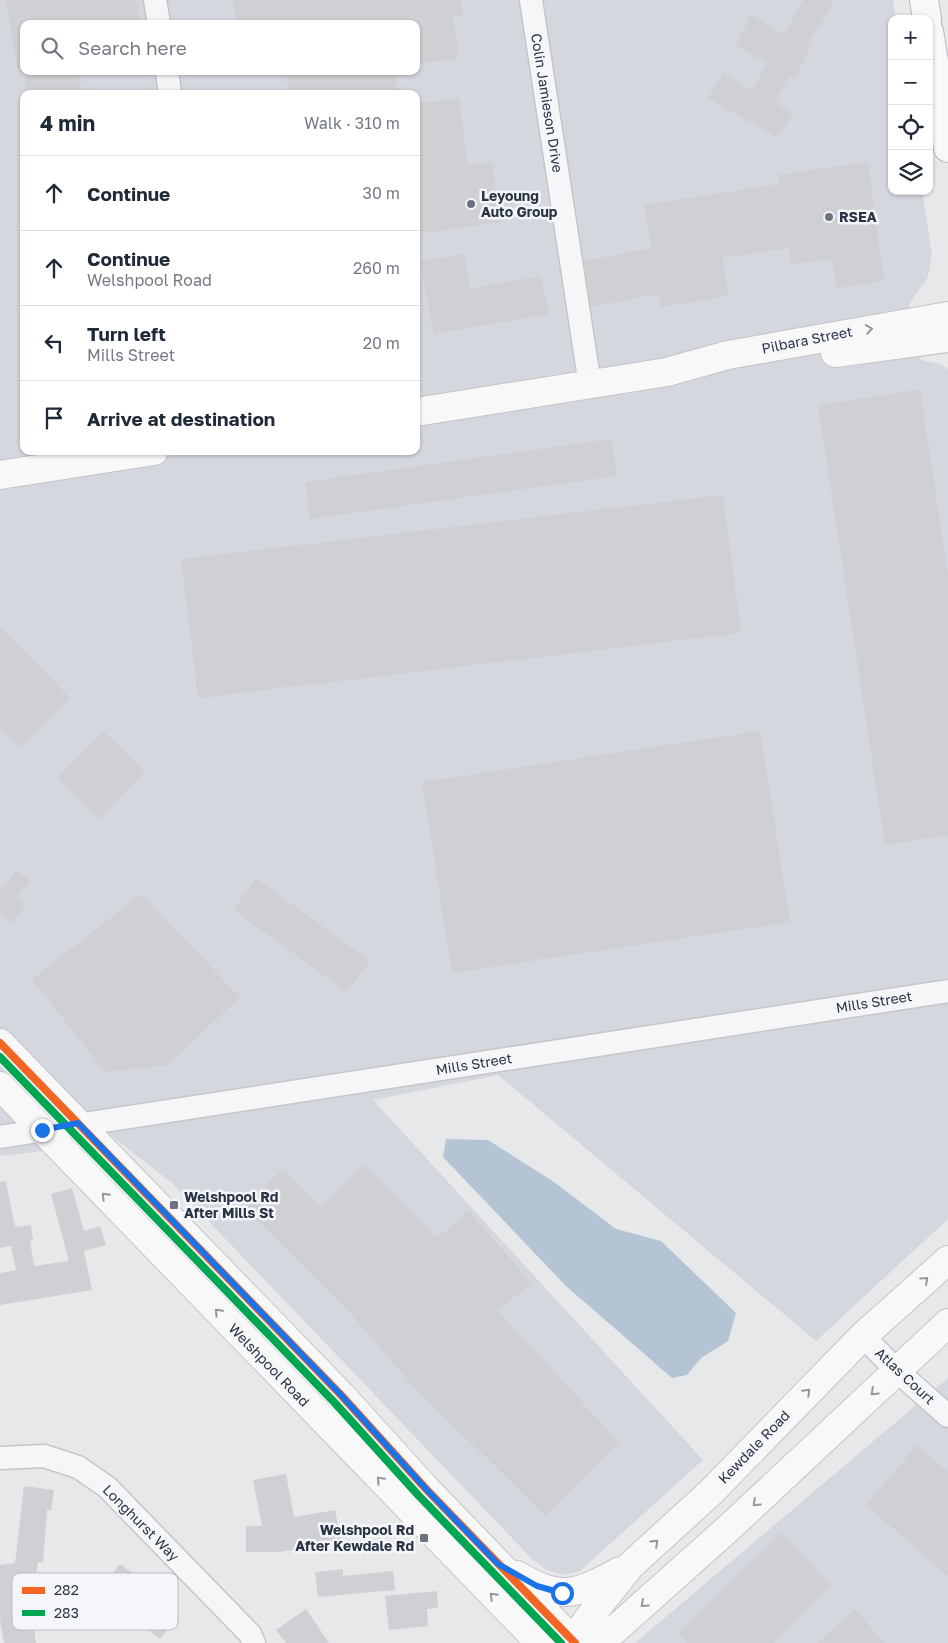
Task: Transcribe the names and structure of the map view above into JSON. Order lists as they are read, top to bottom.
{
  "streets": {
    "main road": ["Pilbara Street", "Welshpool Road", "Kewdale Road"],
    "street": [
      "Colin Jamieson Drive",
      "Mills Street",
      "Atlas Court",
      "Longhurst Way"
    ]
  },
  "crossings": [
    ["Colin Jamieson Drive", "Pilbara Street"],
    ["Mills Street", "Welshpool Road"],
    ["Atlas Court", "Kewdale Road"]
  ],
  "places": {
    "other": ["Leyoung Auto Group", "RSEA"],
    "transit": ["Welshpool Rd After Mills St", "Welshpool Rd After Kewdale Rd"]
  },
  "lines": ["transit line 282", "transit line 283"],
  "legend": ["282", "283"],
  "page": {
    "map_buttons": ["+", "−"],
    "search": "Search here",
    "heading": ["4 min", "Walk · 310 m"],
    "list": [
      ["Continue", "30 m"],
      ["Continue", "Welshpool Road", "260 m"],
      ["Turn left", "Mills Street", "20 m"],
      "Arrive at destination"
    ]
  }
}
